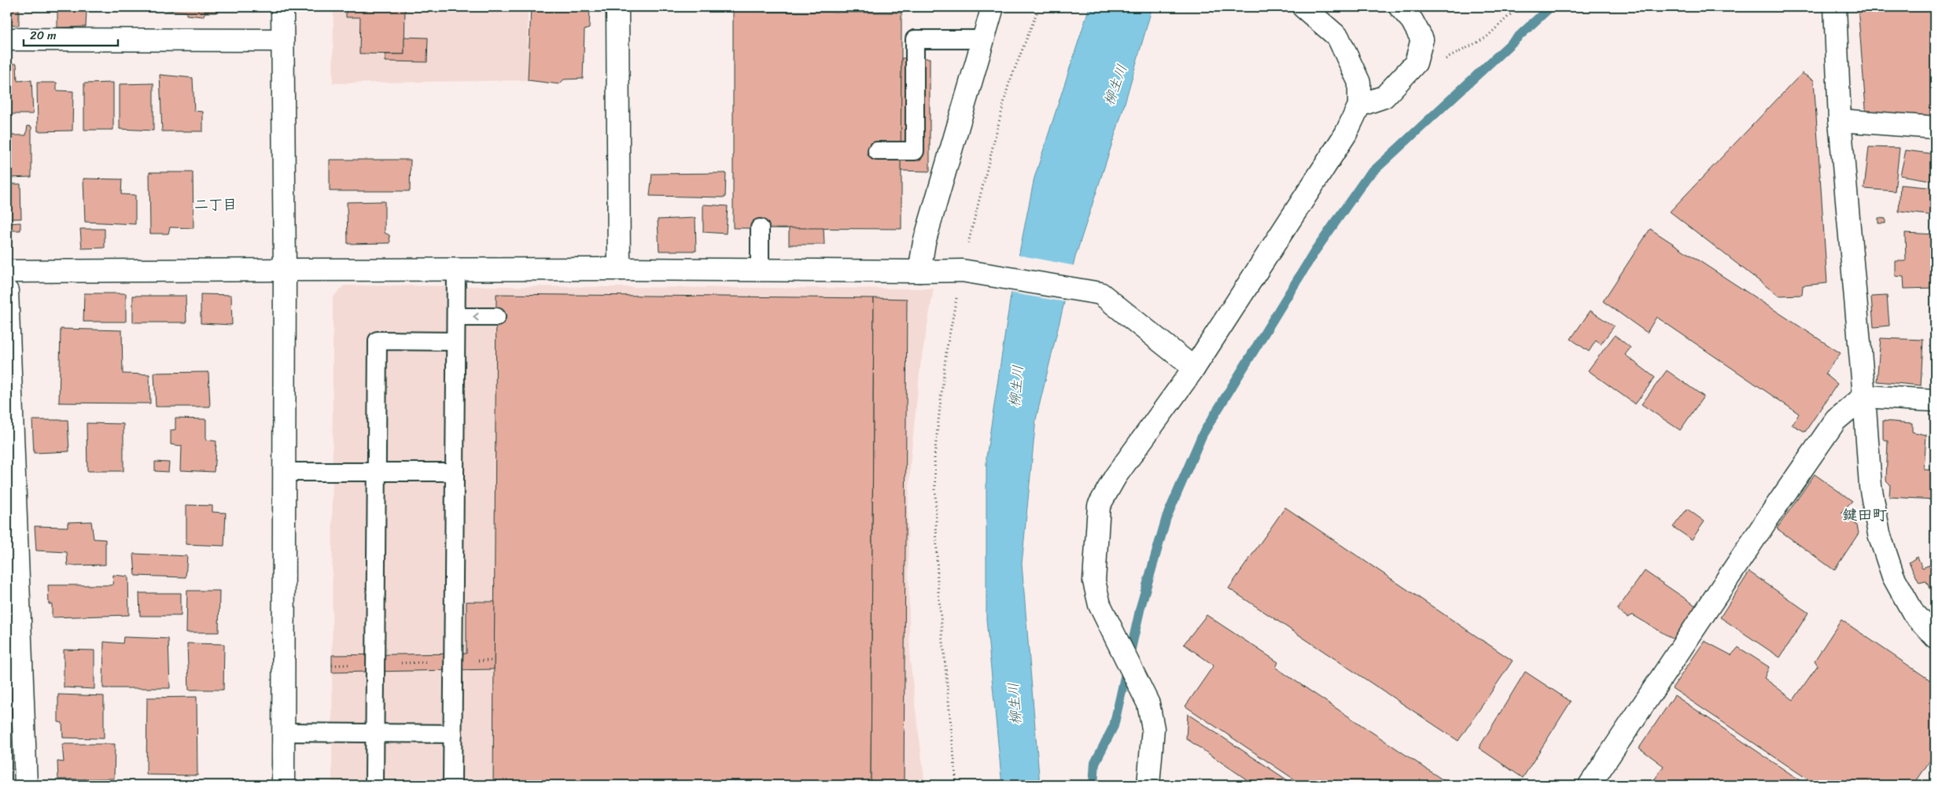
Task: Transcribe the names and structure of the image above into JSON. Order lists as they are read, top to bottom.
{
  "districts": ["二丁目", "鍵田町"],
  "water": ["柳生川"],
  "scale_bar": "20 m"
}
